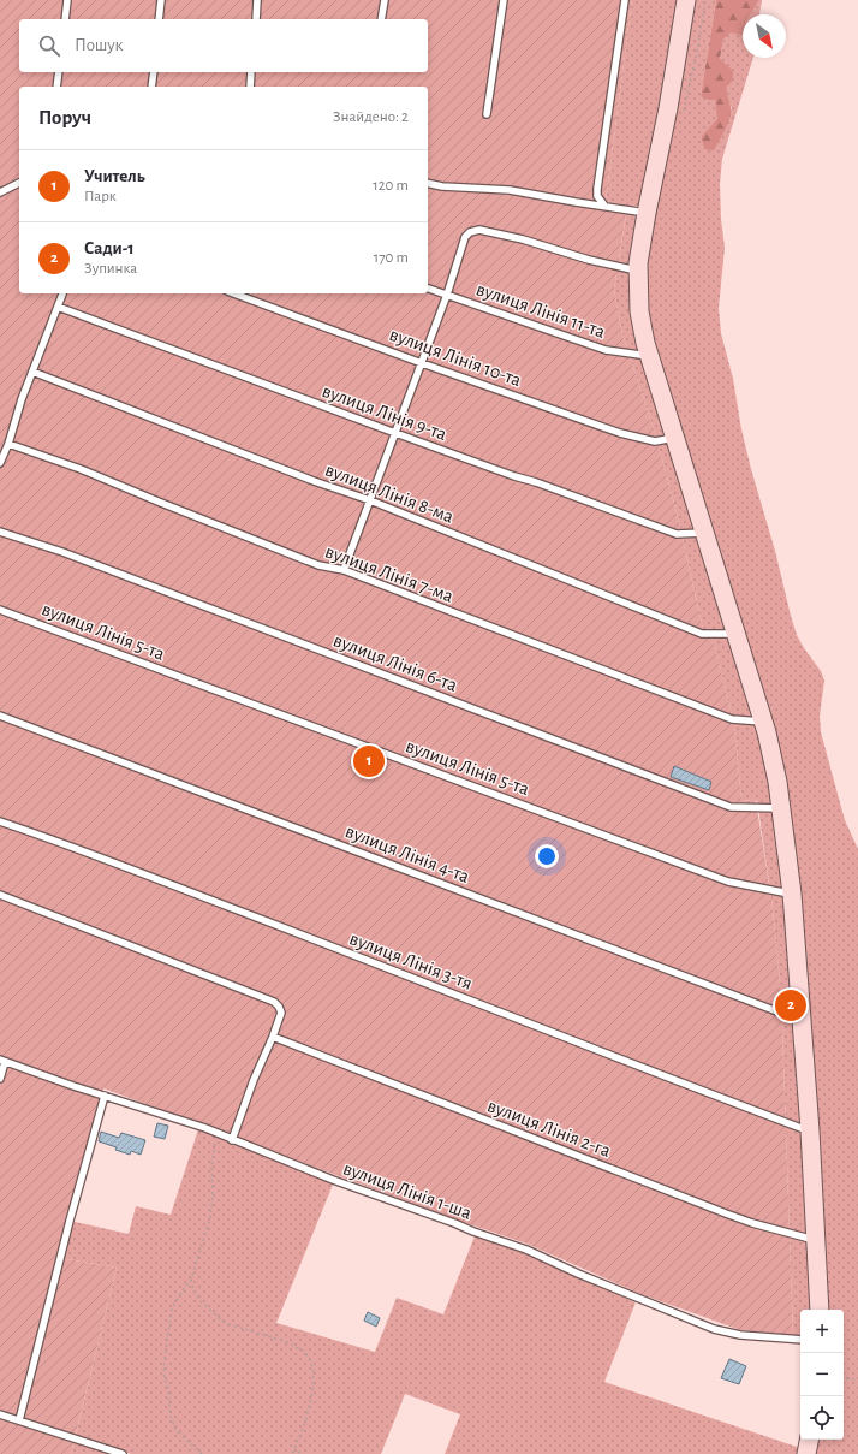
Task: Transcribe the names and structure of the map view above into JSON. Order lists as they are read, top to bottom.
{
  "streets": {
    "lane": [
      "вулиця Лінія 11-та",
      "вулиця Лінія 10-та",
      "вулиця Лінія 9-та",
      "вулиця Лінія 8-ма",
      "вулиця Лінія 7-ма",
      "вулиця Лінія 5-та",
      "вулиця Лінія 6-та",
      "вулиця Лінія 4-та",
      "вулиця Лінія 3-тя",
      "вулиця Лінія 2-га",
      "вулиця Лінія 1-ша"
    ]
  },
  "north": "bottom right",
  "page": {
    "search": "Пошук",
    "heading": ["Поруч", "Знайдено: 2"],
    "list": [
      {
        "mark": "1",
        "name": "Учитель",
        "note": "Парк",
        "value": "120 m"
      },
      {
        "mark": "2",
        "name": "Сади-1",
        "note": "Зупинка",
        "value": "170 m"
      }
    ],
    "pins": ["1", "2"],
    "map_buttons": ["+", "−"]
  }
}
